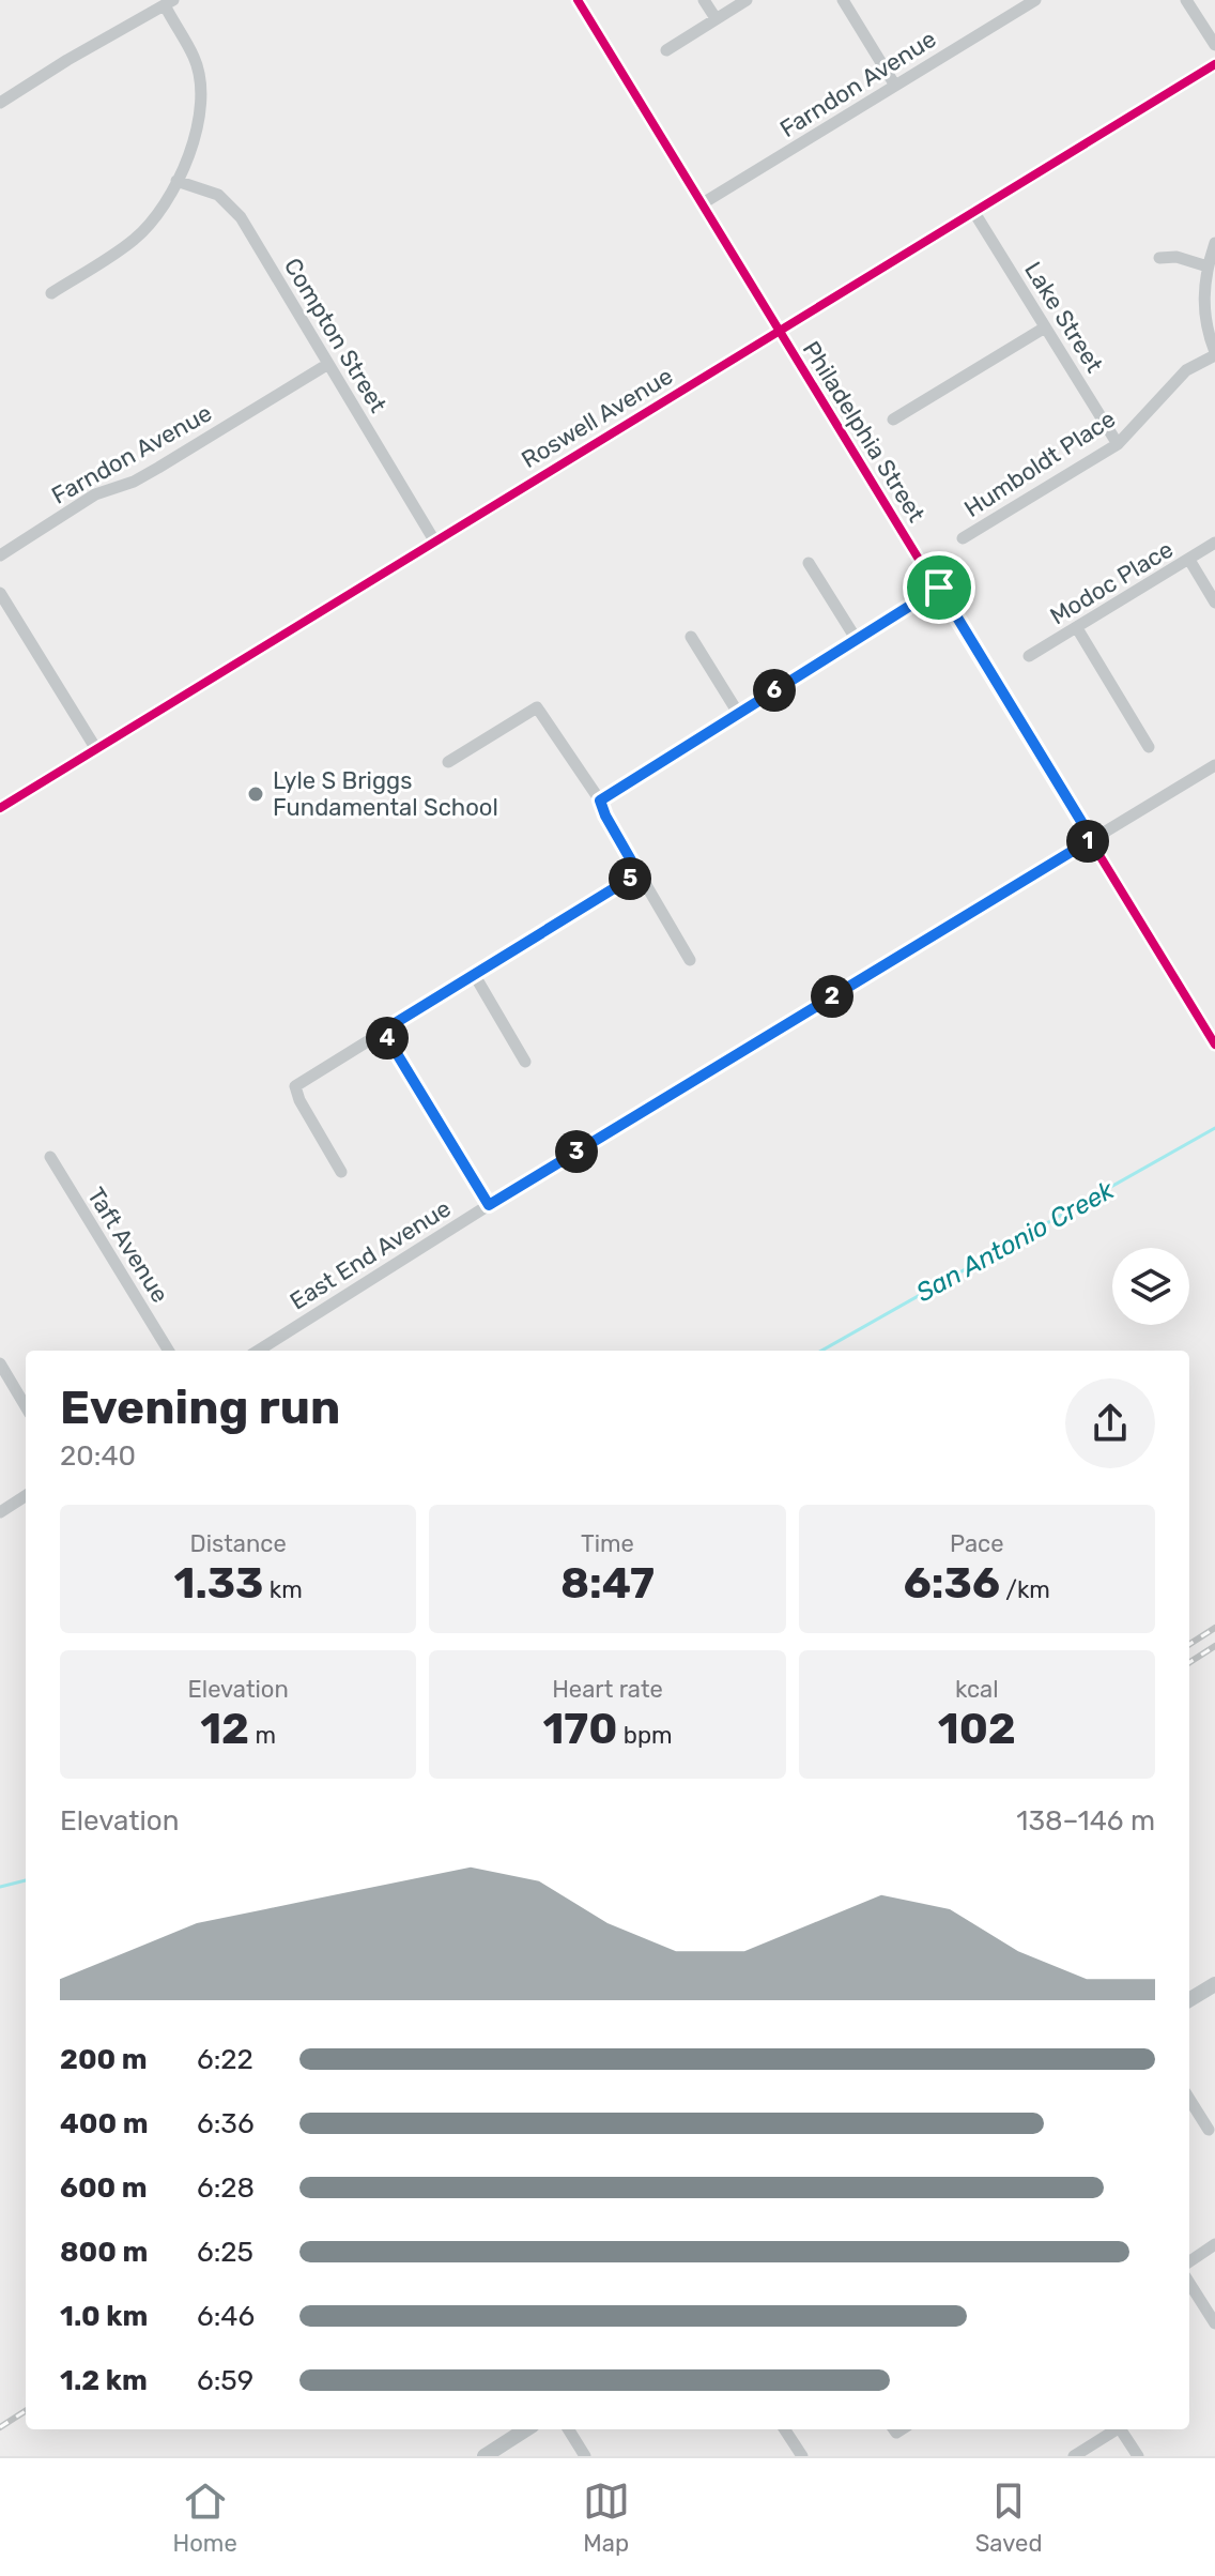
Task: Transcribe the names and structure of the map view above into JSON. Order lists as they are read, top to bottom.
{
  "streets": {
    "street": [
      "Farndon Avenue",
      "Lake Street",
      "Compton Street",
      "Roswell Avenue",
      "Philadelphia Street",
      "Humboldt Place",
      "Modoc Place",
      "Taft Avenue",
      "East End Avenue"
    ]
  },
  "crossings": [
    ["Farndon Avenue", "Compton Street"],
    ["Farndon Avenue", "Philadelphia Street"],
    ["Lake Street", "Roswell Avenue"],
    ["Lake Street", "Humboldt Place"],
    ["Compton Street", "Roswell Avenue"],
    ["Roswell Avenue", "Philadelphia Street"],
    ["Philadelphia Street", "East End Avenue"]
  ],
  "water": ["San Antonio Creek"],
  "places": ["Lyle S Briggs Fundamental School"],
  "page": {
    "pins": [
      "6",
      "1",
      "5",
      "2",
      "4",
      "3"
    ],
    "heading": ["Evening run", "20:40"],
    "stats": [
      ["Distance", "1.33 km"],
      ["Time", "8:47"],
      ["Pace", "6:36 /km"],
      ["Elevation", "12 m"],
      ["Heart rate", "170 bpm"],
      ["kcal", "102"]
    ],
    "chart": ["Elevation", "138–146 m"],
    "list": [
      {
        "name": "200 m",
        "note": "6:22"
      },
      {
        "name": "400 m",
        "note": "6:36"
      },
      {
        "name": "600 m",
        "note": "6:28"
      },
      {
        "name": "800 m",
        "note": "6:25"
      },
      {
        "name": "1.0 km",
        "note": "6:46"
      },
      {
        "name": "1.2 km",
        "note": "6:59"
      }
    ],
    "tabs": ["Home", "Map", "Saved"]
  }
}
